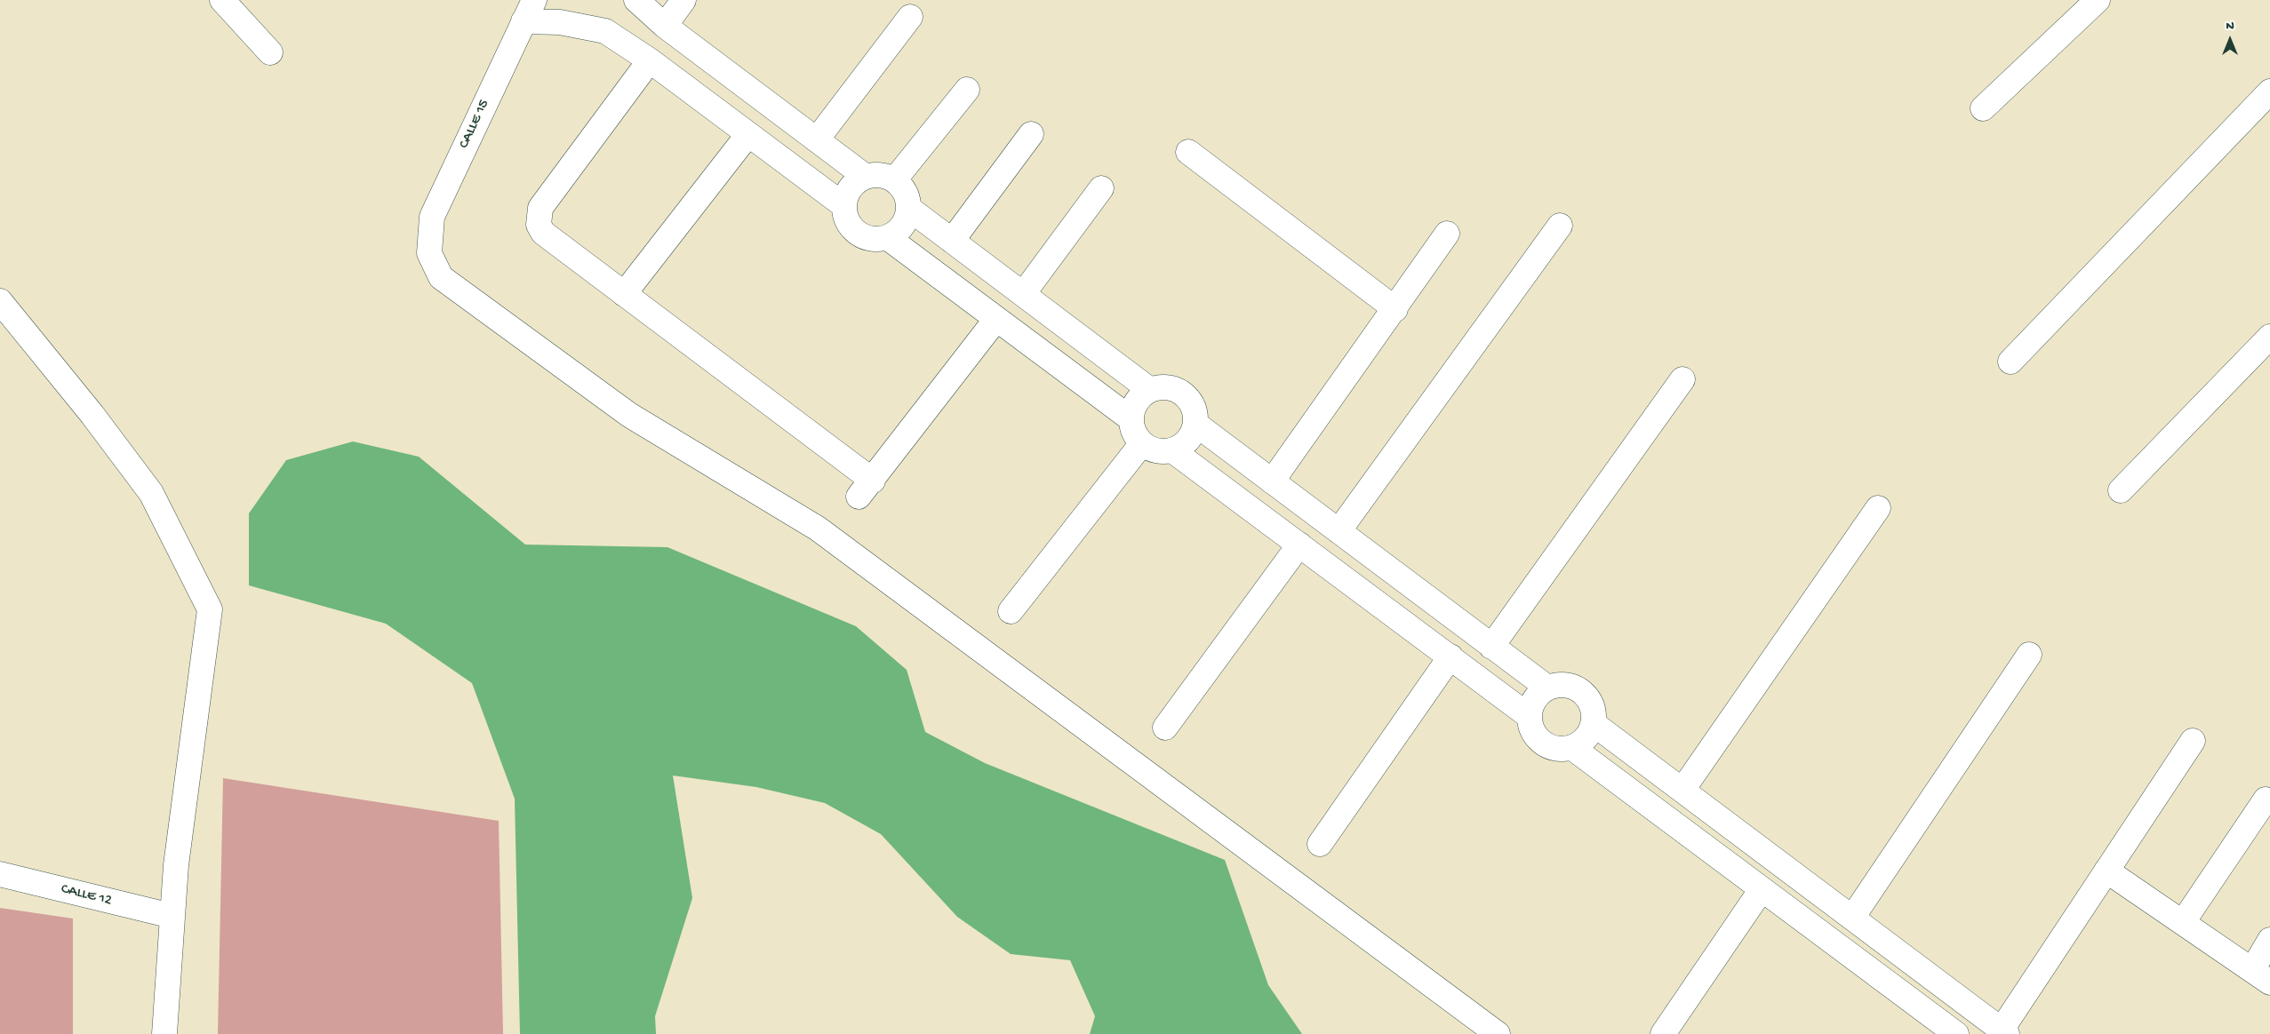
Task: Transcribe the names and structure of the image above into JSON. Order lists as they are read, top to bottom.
{
  "streets": {
    "street": ["CALLE 15", "CALLE 12"]
  },
  "north": "top"
}
